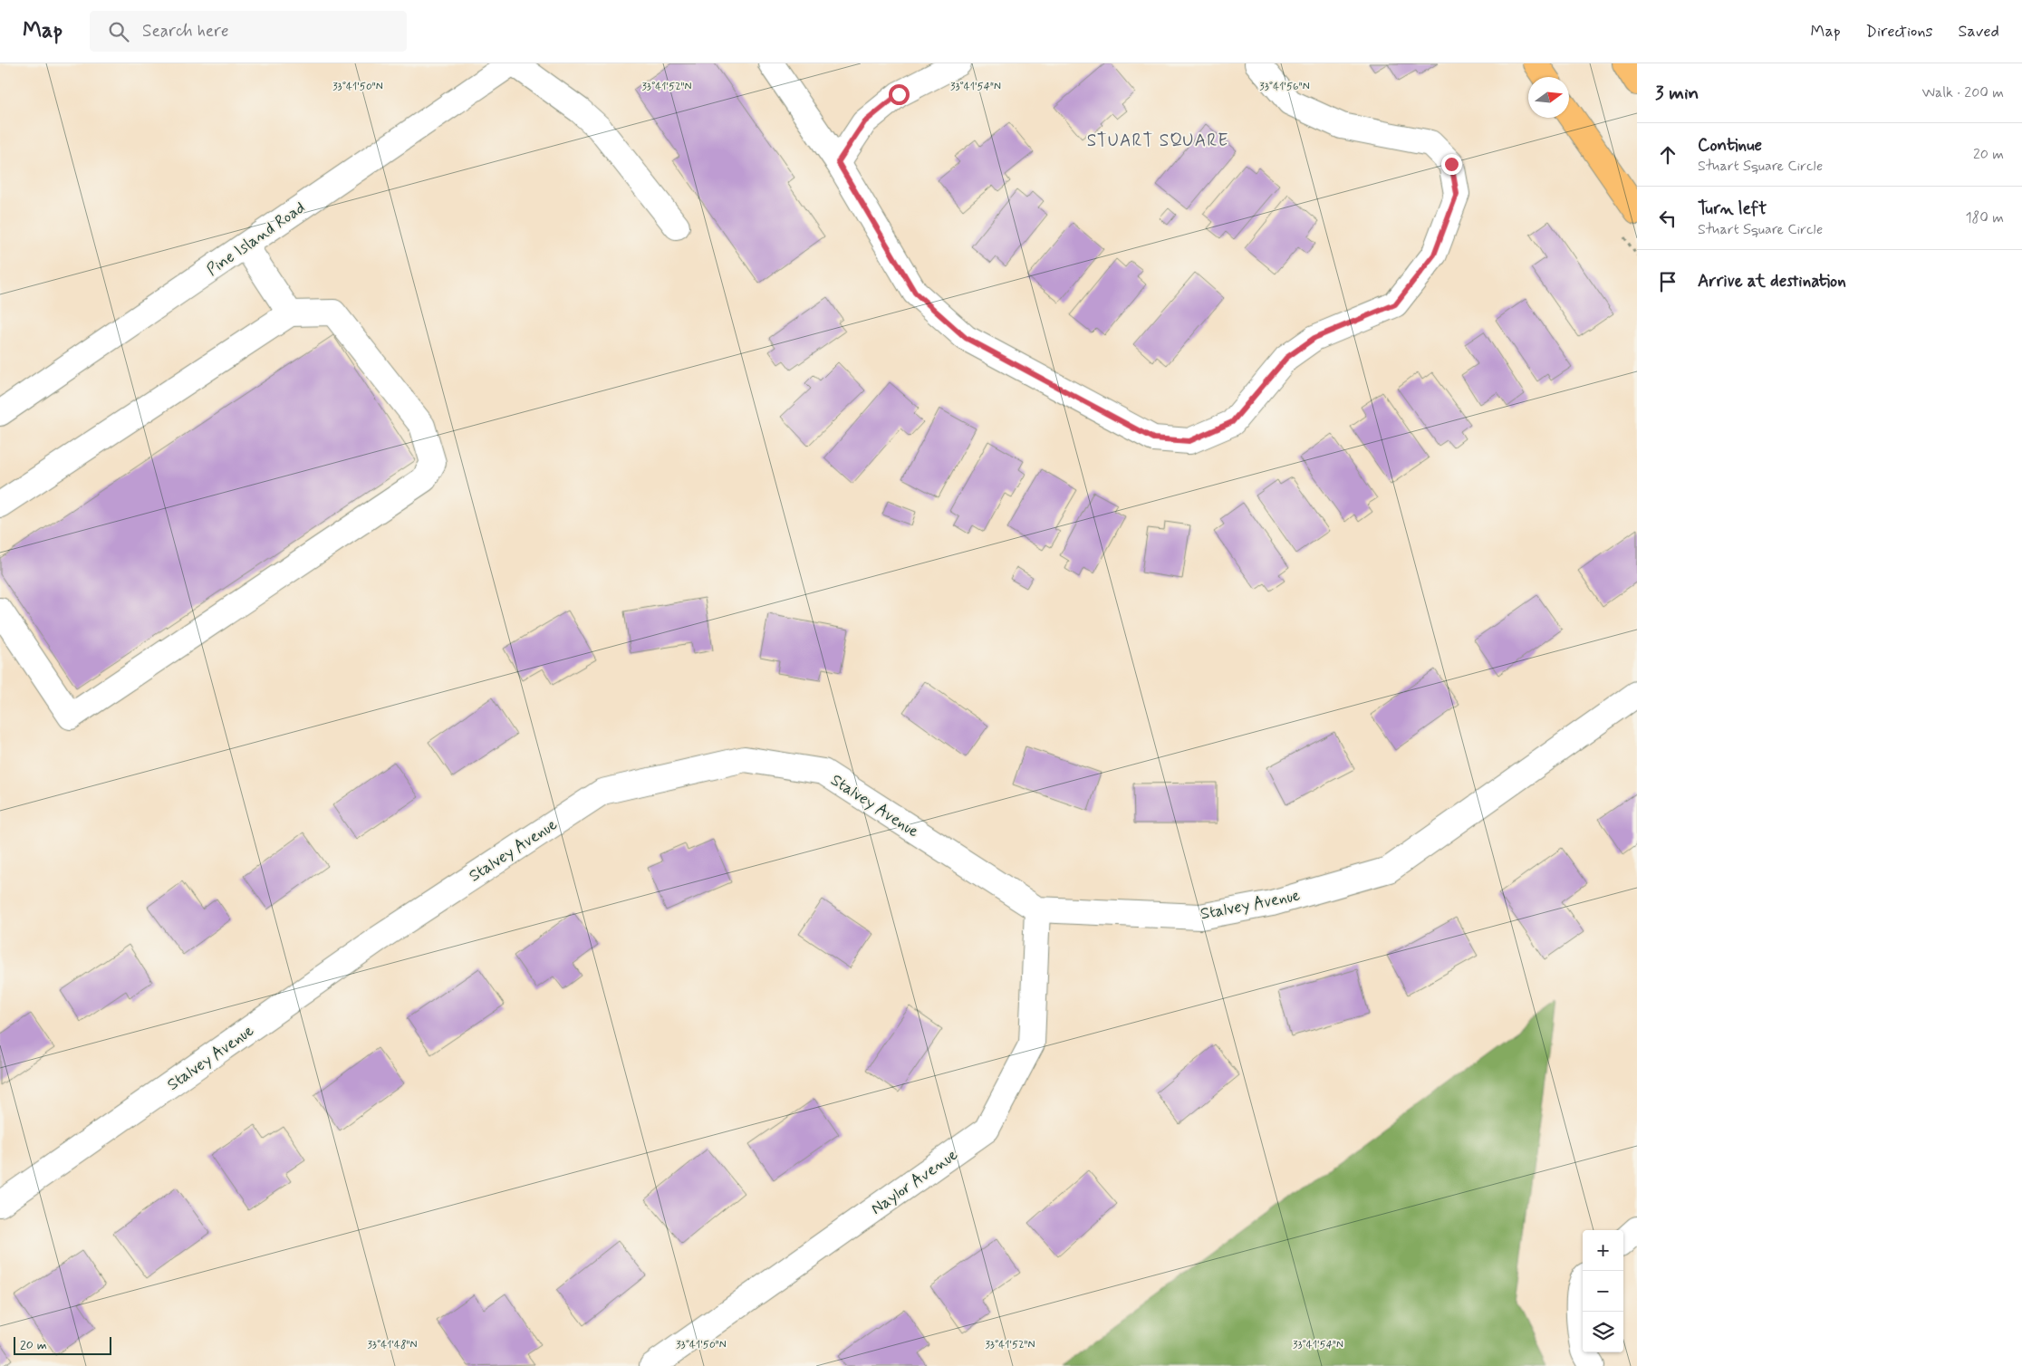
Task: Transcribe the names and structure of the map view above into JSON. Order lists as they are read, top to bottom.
{
  "streets": {
    "street": ["Pine Island Road", "Stalvey Avenue", "Naylor Avenue"]
  },
  "crossings": [
    ["Stalvey Avenue", "Naylor Avenue"]
  ],
  "districts": ["STUART SQUARE"],
  "scale_bar": "20 m",
  "north": "right",
  "page": {
    "header": "Map",
    "search": "Search here",
    "nav": ["Map", "Directions", "Saved"],
    "heading": ["3 min", "Walk · 200 m"],
    "list": [
      ["Continue", "Stuart Square Circle", "20 m"],
      ["Turn left", "Stuart Square Circle", "180 m"],
      "Arrive at destination"
    ],
    "map_buttons": ["+", "−"],
    "scale": "20 m"
  },
  "coordinates": [
    "33°41'50\"N",
    "33°41'52\"N",
    "33°41'54\"N",
    "33°41'56\"N",
    "33°41'48\"N"
  ]
}
